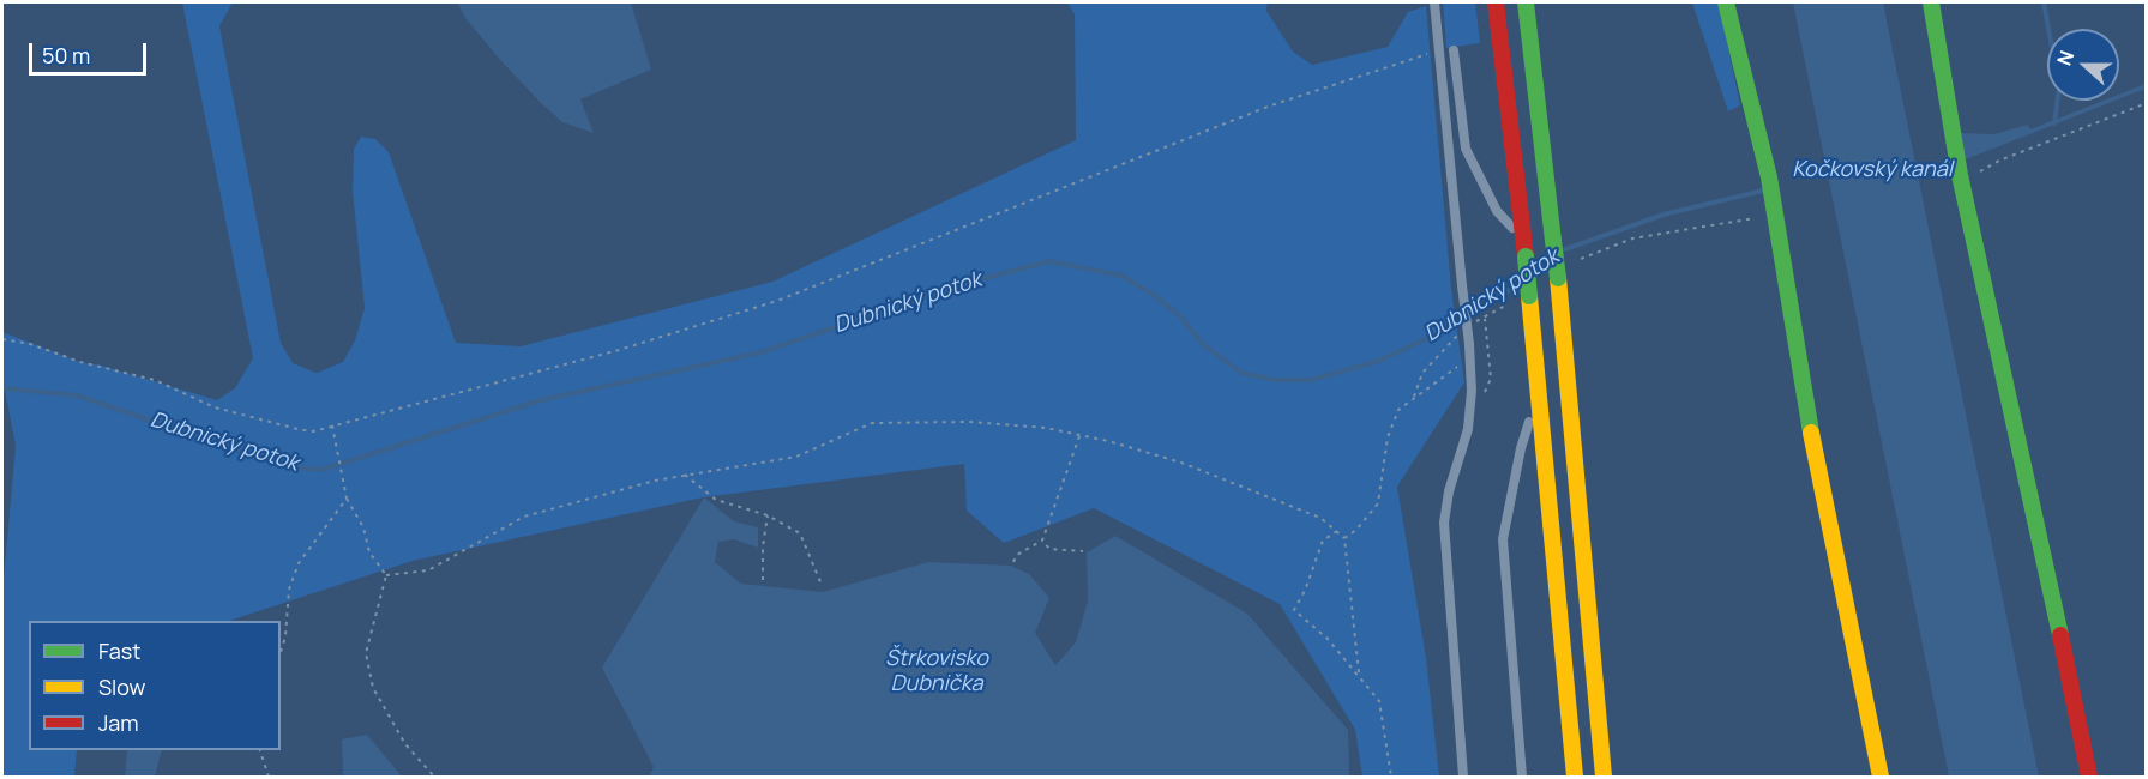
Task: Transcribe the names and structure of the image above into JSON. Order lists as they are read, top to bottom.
{
  "water": ["Kočkovský kanál", "Dubnický potok", "Štrkovisko Dubnička"],
  "legend": ["Fast", "Slow", "Jam"],
  "scale_bar": "50 m",
  "north": "left"
}
